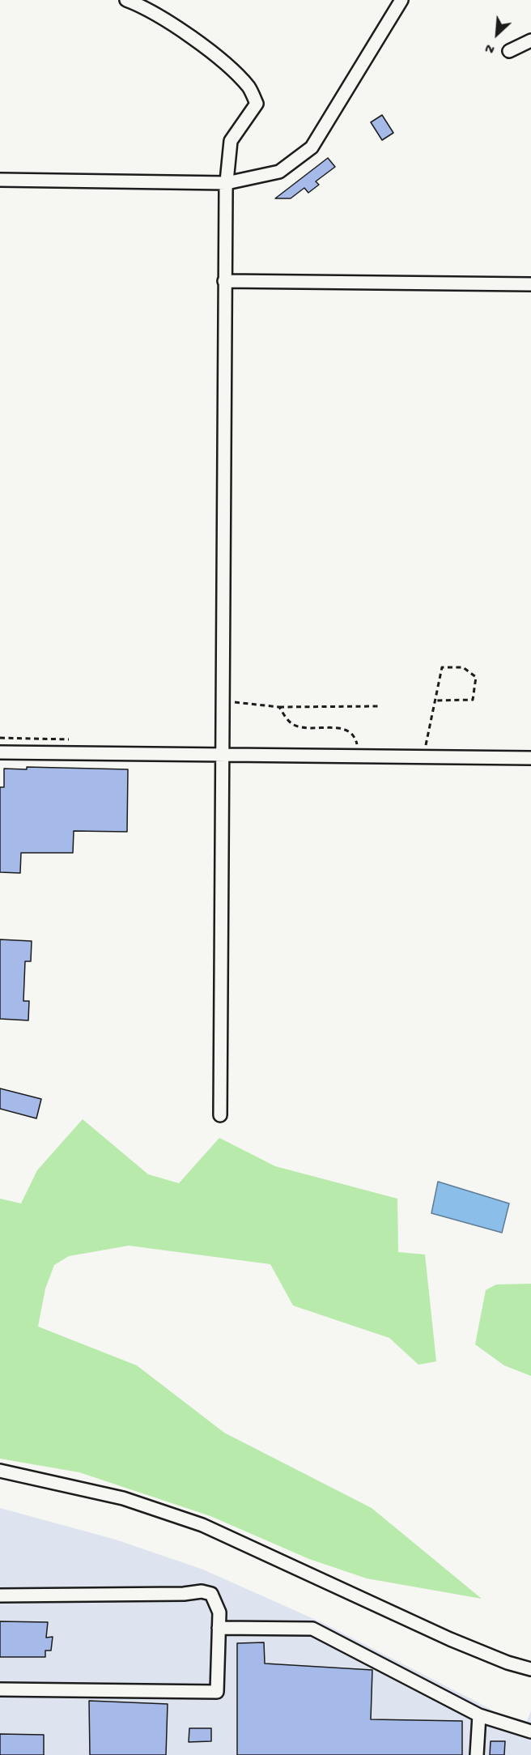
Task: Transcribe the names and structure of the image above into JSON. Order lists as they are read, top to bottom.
{
  "north": "bottom left"
}
